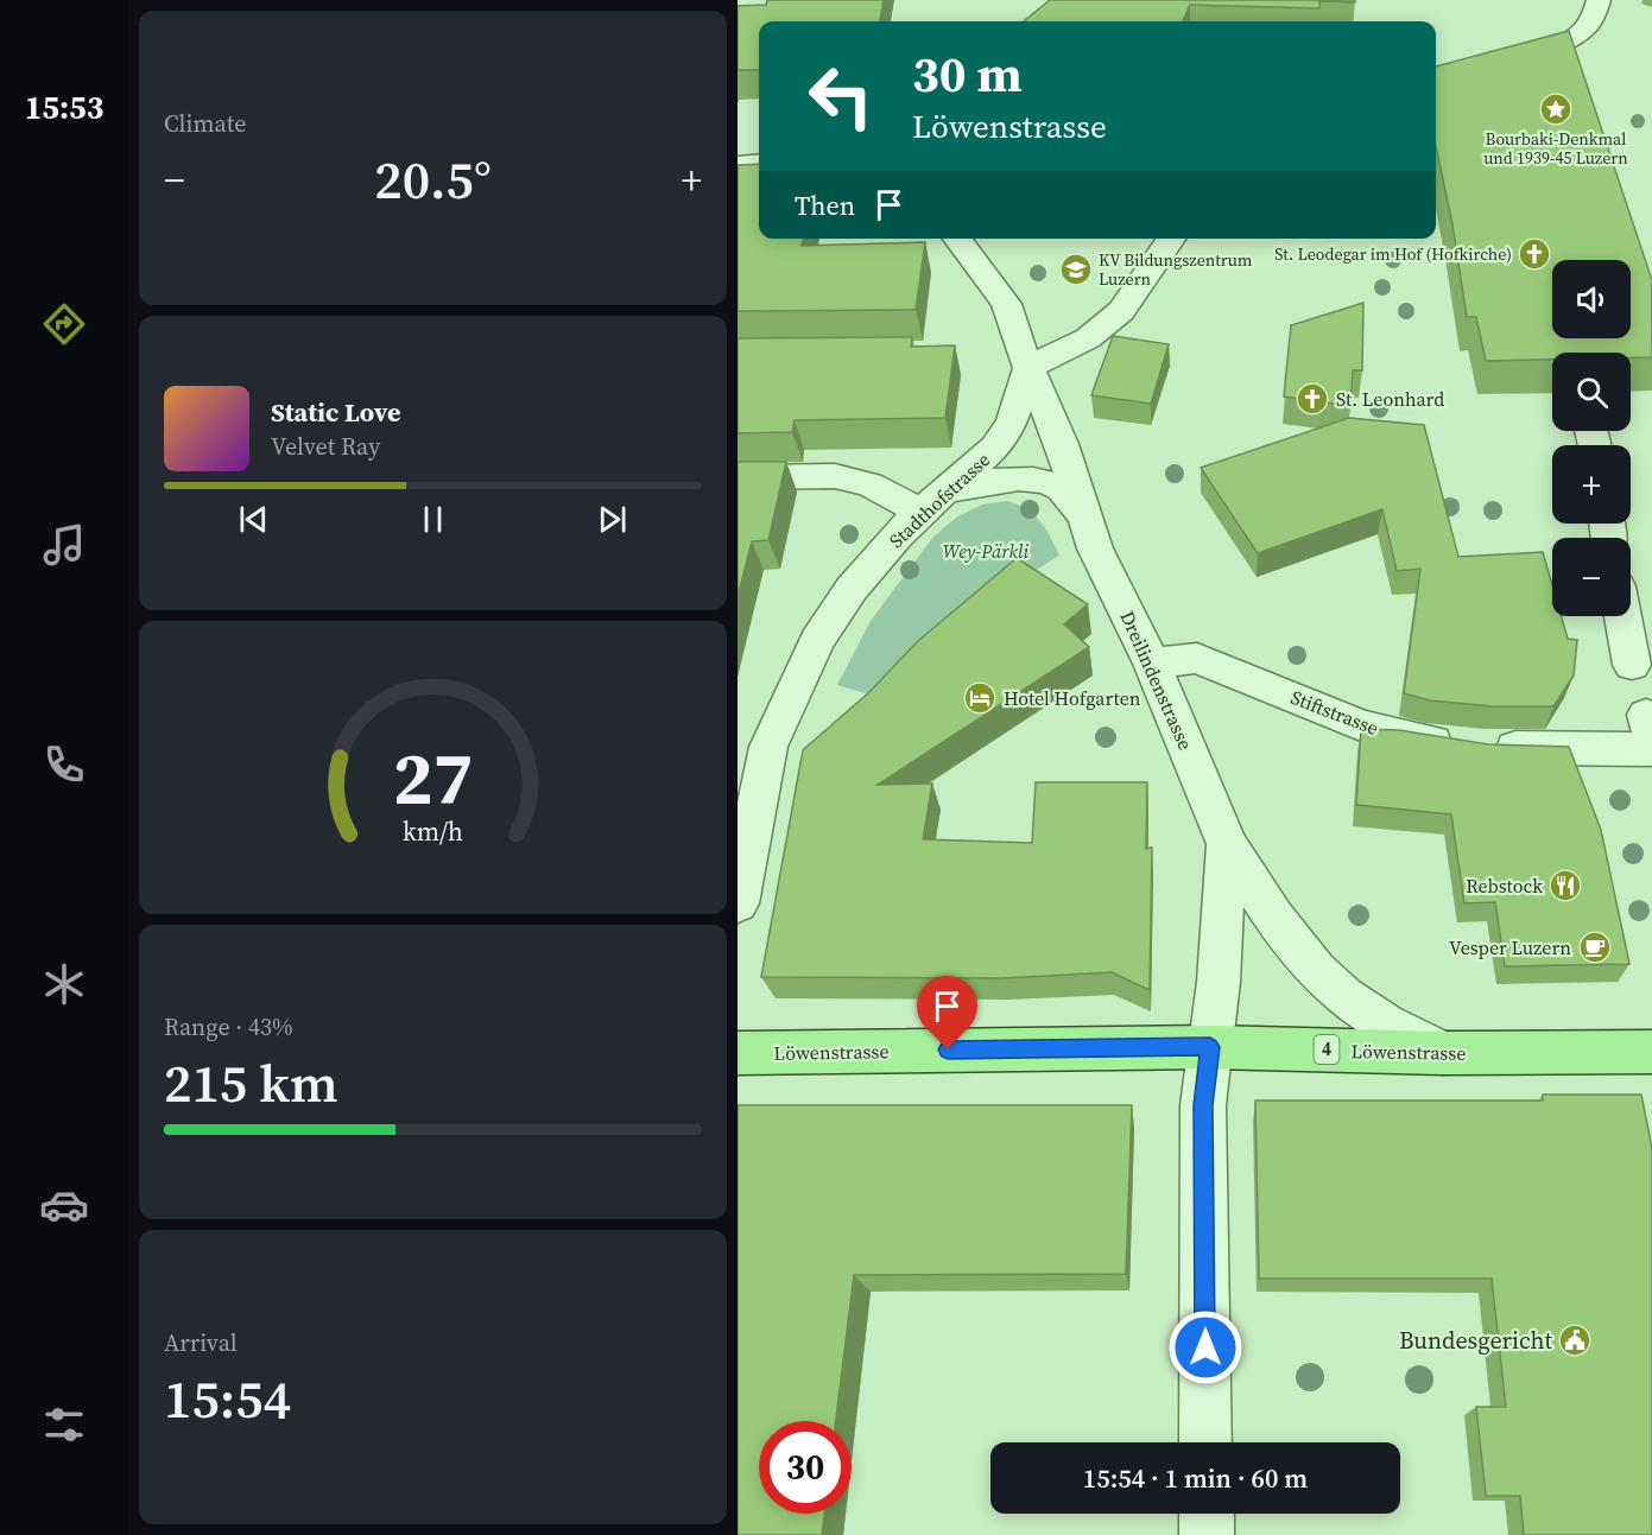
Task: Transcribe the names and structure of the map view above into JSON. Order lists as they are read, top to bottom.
{
  "streets": {
    "main road": ["4", "Löwenstrasse"],
    "street": ["Stadthofstrasse", "Dreilindenstrasse", "Stiftstrasse"]
  },
  "crossings": [
    ["Stadthofstrasse", "Dreilindenstrasse"],
    ["Dreilindenstrasse", "Stiftstrasse"],
    ["Dreilindenstrasse", "Löwenstrasse"]
  ],
  "parks": ["Wey-Pärkli"],
  "places": {
    "place": ["Bourbaki-Denkmal und 1939-45 Luzern"],
    "church": ["St. Leodegar im Hof (Hofkirche)", "St. Leonhard"],
    "school or university": ["KV Bildungszentrum Luzern"],
    "hotel": ["Hotel Hofgarten"],
    "restaurant": ["Rebstock"],
    "cafe": ["Vesper Luzern"],
    "public building": ["Bundesgericht"]
  },
  "page": {
    "tabs": "15:53",
    "tile": [
      "Climate",
      ["Range · 43%", "215 km"],
      ["Arrival", "15:54"]
    ],
    "turn": ["30 m", "Löwenstrasse"],
    "heat": ["−", "20.5°", "+"],
    "then": "Then",
    "map_buttons": ["+", "−"],
    "song": ["Static Love", "Velvet Ray"],
    "limit": "30",
    "trip": "15:54 · 1 min · 60 m",
    "gauge": ["27", "km/h"]
  }
}
